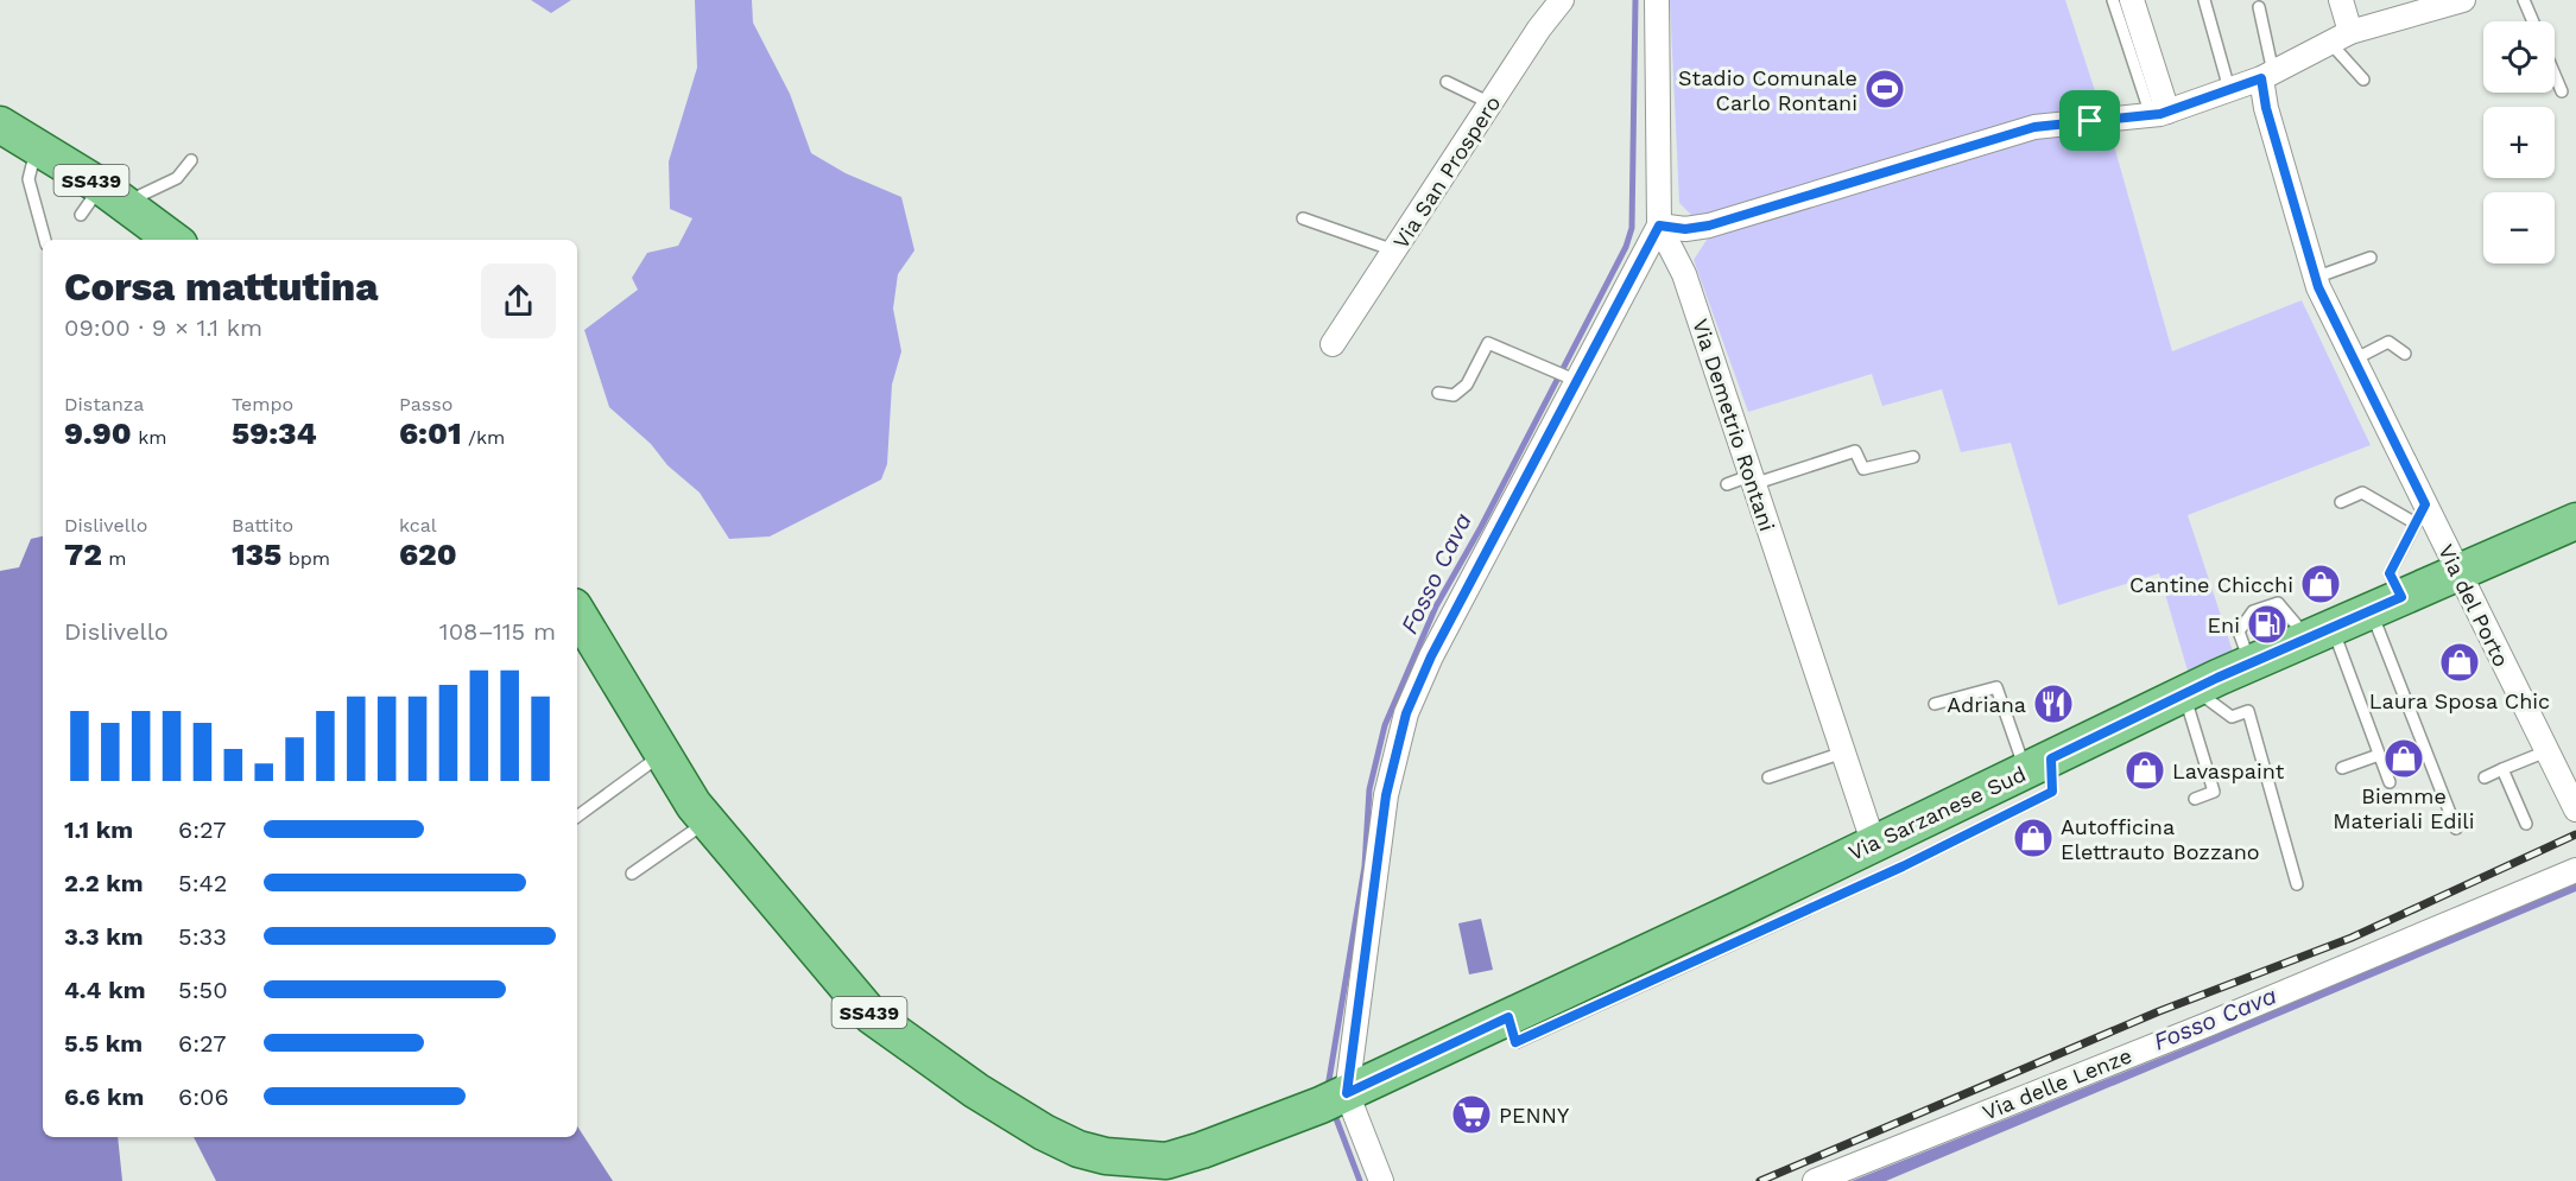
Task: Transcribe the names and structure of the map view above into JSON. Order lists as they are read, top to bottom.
{
  "streets": {
    "main road": ["SS439", "Via Sarzanese Sud"],
    "street": [
      "Via San Prospero",
      "Via Demetrio Rontani",
      "Via del Porto",
      "Via delle Lenze"
    ]
  },
  "crossings": [
    ["SS439", "Via Sarzanese Sud"],
    ["Via Demetrio Rontani", "Via Sarzanese Sud"],
    ["Via del Porto", "Via Sarzanese Sud"]
  ],
  "water": ["Fosso Cava"],
  "places": {
    "sports": ["Stadio Comunale Carlo Rontani"],
    "shop": [
      "Cantine Chicchi",
      "Laura Sposa Chic",
      "Biemme Materiali Edili",
      "Lavaspaint",
      "Autofficina Elettrauto Bozzano"
    ],
    "fuel station": ["Eni"],
    "restaurant": ["Adriana"],
    "supermarket": ["PENNY"]
  },
  "page": {
    "map_buttons": ["+", "−"],
    "heading": ["Corsa mattutina", "09:00 · 9 × 1.1 km"],
    "stats": [
      ["Distanza", "9.90 km"],
      ["Tempo", "59:34"],
      ["Passo", "6:01 /km"],
      ["Dislivello", "72 m"],
      ["Battito", "135 bpm"],
      ["kcal", "620"]
    ],
    "chart": ["Dislivello", "108–115 m"],
    "list": [
      {
        "name": "1.1 km",
        "note": "6:27"
      },
      {
        "name": "2.2 km",
        "note": "5:42"
      },
      {
        "name": "3.3 km",
        "note": "5:33"
      },
      {
        "name": "4.4 km",
        "note": "5:50"
      },
      {
        "name": "5.5 km",
        "note": "6:27"
      },
      {
        "name": "6.6 km",
        "note": "6:06"
      }
    ]
  }
}
